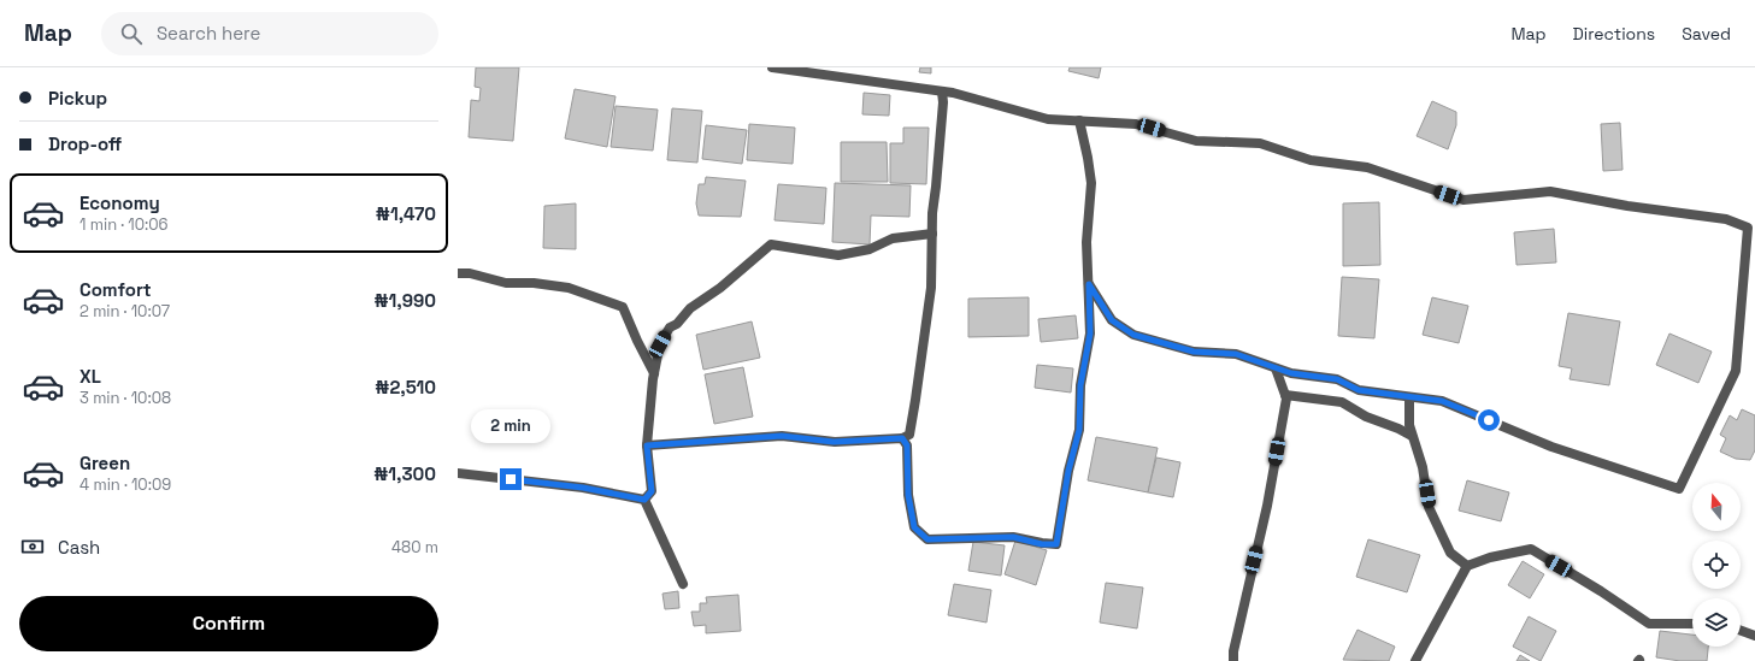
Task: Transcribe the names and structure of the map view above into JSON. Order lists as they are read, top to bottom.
{
  "north": "top",
  "page": {
    "header": "Map",
    "search": "Search here",
    "nav": ["Map", "Directions", "Saved"],
    "banner": ["Pickup", "Drop-off"],
    "list": [
      {
        "name": "Economy",
        "note": "1 min · 10:06",
        "value": "₦1,470"
      },
      {
        "name": "Comfort",
        "note": "2 min · 10:07",
        "value": "₦1,990"
      },
      {
        "name": "XL",
        "note": "3 min · 10:08",
        "value": "₦2,510"
      },
      {
        "name": "Green",
        "note": "4 min · 10:09",
        "value": "₦1,300"
      }
    ],
    "bubble": "2 min",
    "pay": ["Cash", "480 m"],
    "buttons": "Confirm"
  }
}
